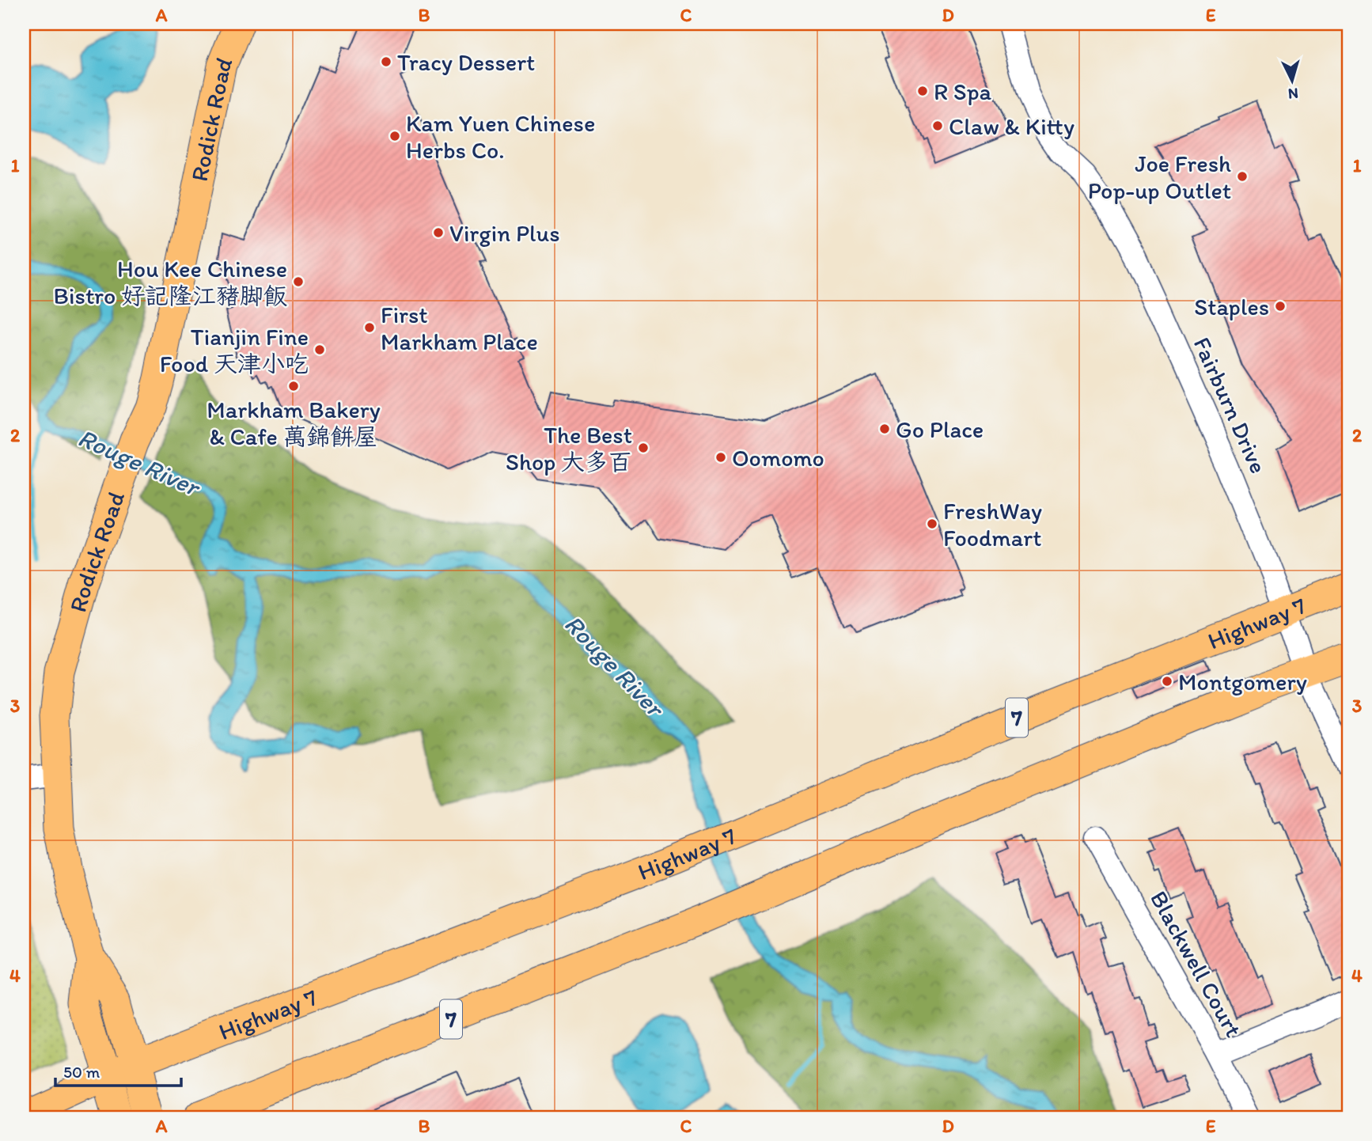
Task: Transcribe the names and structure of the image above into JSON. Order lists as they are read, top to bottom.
{
  "streets": {
    "main road": ["Rodick Road", "Highway 7", "7"],
    "street": ["Fairburn Drive", "Blackwell Court"]
  },
  "crossings": [
    ["Rodick Road", "Highway 7"],
    ["Fairburn Drive", "Highway 7"],
    ["Fairburn Drive", "7"]
  ],
  "water": ["Rouge River"],
  "places": [
    "Tracy Dessert",
    "R Spa",
    "Claw & Kitty",
    "Kam Yuen Chinese Herbs Co.",
    "Joe Fresh Pop-up Outlet",
    "Virgin Plus",
    "Hou Kee Chinese Bistro 好記隆江豬脚飯",
    "Staples",
    "First Markham Place",
    "Tianjin Fine Food 天津小吃",
    "Markham Bakery & Cafe 萬錦餅屋",
    "Go Place",
    "The Best Shop 大多百",
    "Oomomo",
    "FreshWay Foodmart",
    "Montgomery"
  ],
  "scale_bar": "50 m",
  "north": "bottom",
  "grid": {
    "columns": [
      "A",
      "B",
      "C",
      "D",
      "E"
    ],
    "rows": [
      "1",
      "2",
      "3",
      "4"
    ]
  }
}
